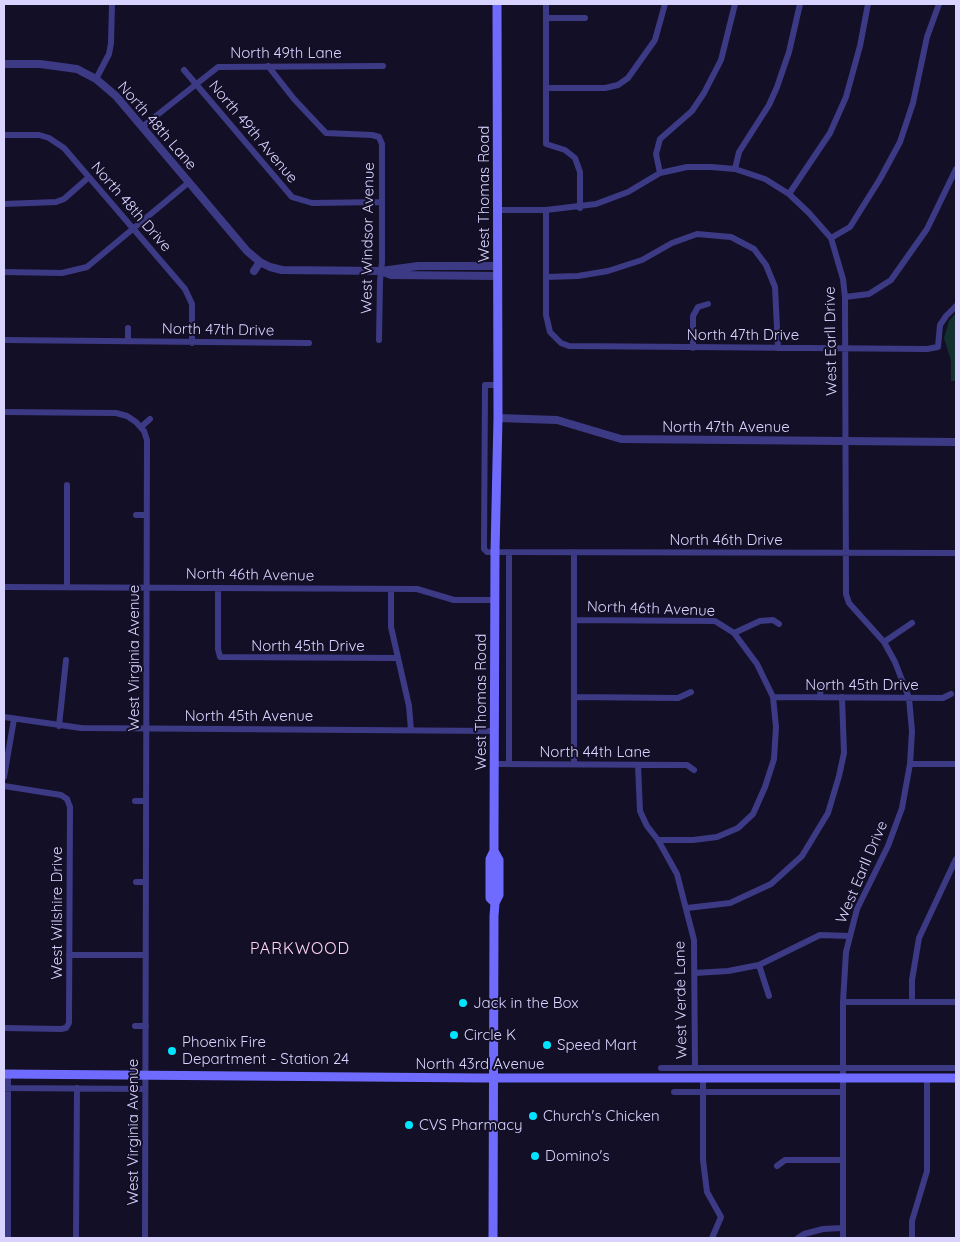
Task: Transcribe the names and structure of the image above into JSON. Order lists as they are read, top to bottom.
{
  "streets": {
    "main road": ["West Thomas Road", "North 43rd Avenue"],
    "street": [
      "North 49th Lane",
      "North 48th Lane",
      "North 49th Avenue",
      "North 48th Drive",
      "West Windsor Avenue",
      "North 47th Drive",
      "West Earll Drive",
      "North 47th Avenue",
      "North 46th Drive",
      "North 46th Avenue",
      "North 45th Drive",
      "West Virginia Avenue",
      "North 45th Avenue",
      "North 44th Lane",
      "West Wilshire Drive",
      "West Verde Lane"
    ]
  },
  "crossings": [
    ["North 49th Lane", "North 48th Lane"],
    ["North 49th Lane", "North 49th Avenue"],
    ["North 49th Lane", "West Windsor Avenue"],
    ["North 48th Lane", "West Thomas Road"],
    ["North 48th Lane", "West Windsor Avenue"],
    ["North 49th Avenue", "West Windsor Avenue"],
    ["West Thomas Road", "North 47th Avenue"],
    ["West Thomas Road", "North 46th Drive"],
    ["West Thomas Road", "North 46th Avenue"],
    ["West Thomas Road", "North 45th Avenue"],
    ["West Thomas Road", "North 44th Lane"],
    ["West Thomas Road", "North 43rd Avenue"],
    ["North 48th Drive", "North 47th Drive"],
    ["North 47th Drive", "West Earll Drive"],
    ["West Earll Drive", "North 47th Avenue"],
    ["West Earll Drive", "North 46th Drive"],
    ["West Earll Drive", "North 45th Drive"],
    ["West Earll Drive", "North 43rd Avenue"],
    ["North 46th Avenue", "North 45th Drive"],
    ["North 46th Avenue", "West Virginia Avenue"],
    ["West Virginia Avenue", "North 45th Avenue"],
    ["West Virginia Avenue", "North 43rd Avenue"],
    ["North 44th Lane", "West Verde Lane"]
  ],
  "districts": ["PARKWOOD"],
  "places": [
    "Jack in the Box",
    "Circle K",
    "Speed Mart",
    "Phoenix Fire Department - Station 24",
    "Church's Chicken",
    "CVS Pharmacy",
    "Domino's"
  ]
}
